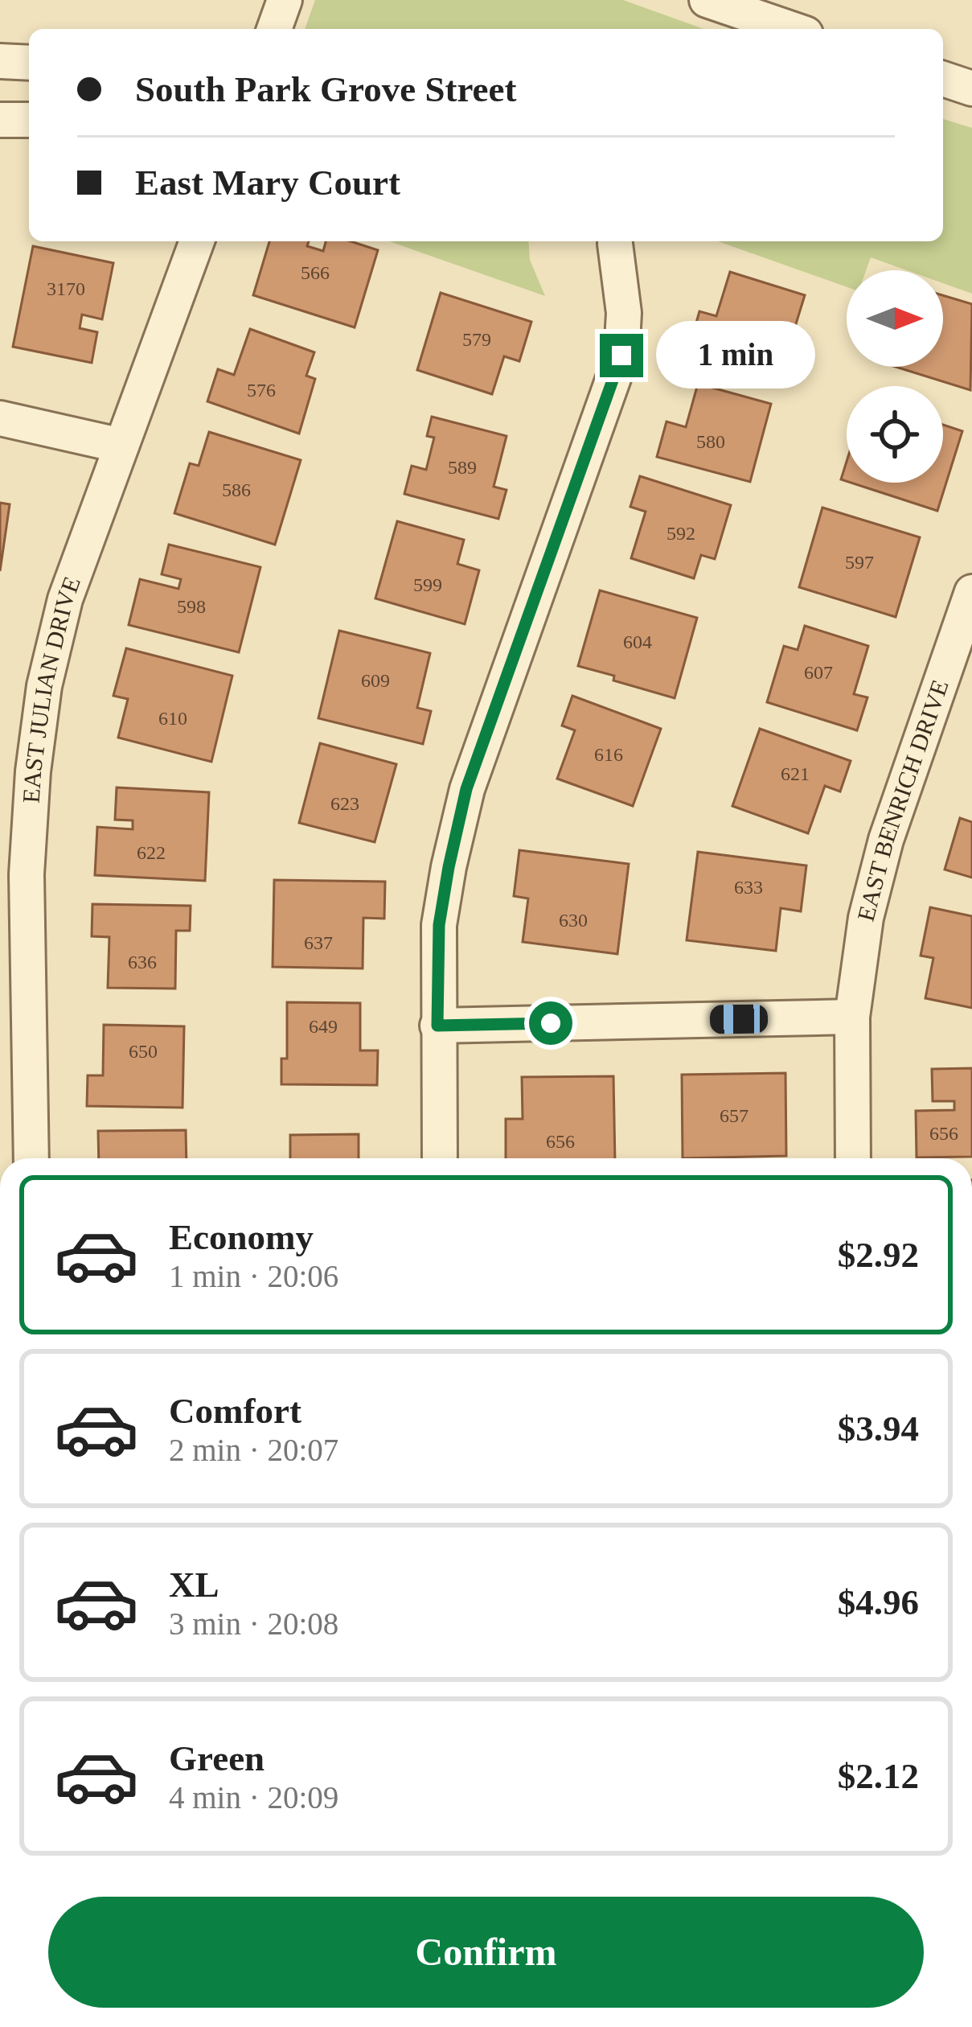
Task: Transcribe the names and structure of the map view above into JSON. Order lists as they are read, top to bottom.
{
  "streets": {
    "street": ["EAST JULIAN DRIVE", "EAST BENRICH DRIVE"]
  },
  "house_numbers": [
    "566",
    "3170",
    "579",
    "576",
    "580",
    "589",
    "586",
    "592",
    "597",
    "599",
    "598",
    "604",
    "607",
    "609",
    "610",
    "616",
    "621",
    "623",
    "622",
    "633",
    "630",
    "637",
    "636",
    "649",
    "650",
    "657",
    "656",
    "656"
  ],
  "north": "right",
  "page": {
    "banner": ["South Park Grove Street", "East Mary Court"],
    "bubble": "1 min",
    "list": [
      {
        "name": "Economy",
        "note": "1 min · 20:06",
        "value": "$2.92"
      },
      {
        "name": "Comfort",
        "note": "2 min · 20:07",
        "value": "$3.94"
      },
      {
        "name": "XL",
        "note": "3 min · 20:08",
        "value": "$4.96"
      },
      {
        "name": "Green",
        "note": "4 min · 20:09",
        "value": "$2.12"
      }
    ],
    "buttons": "Confirm"
  }
}
